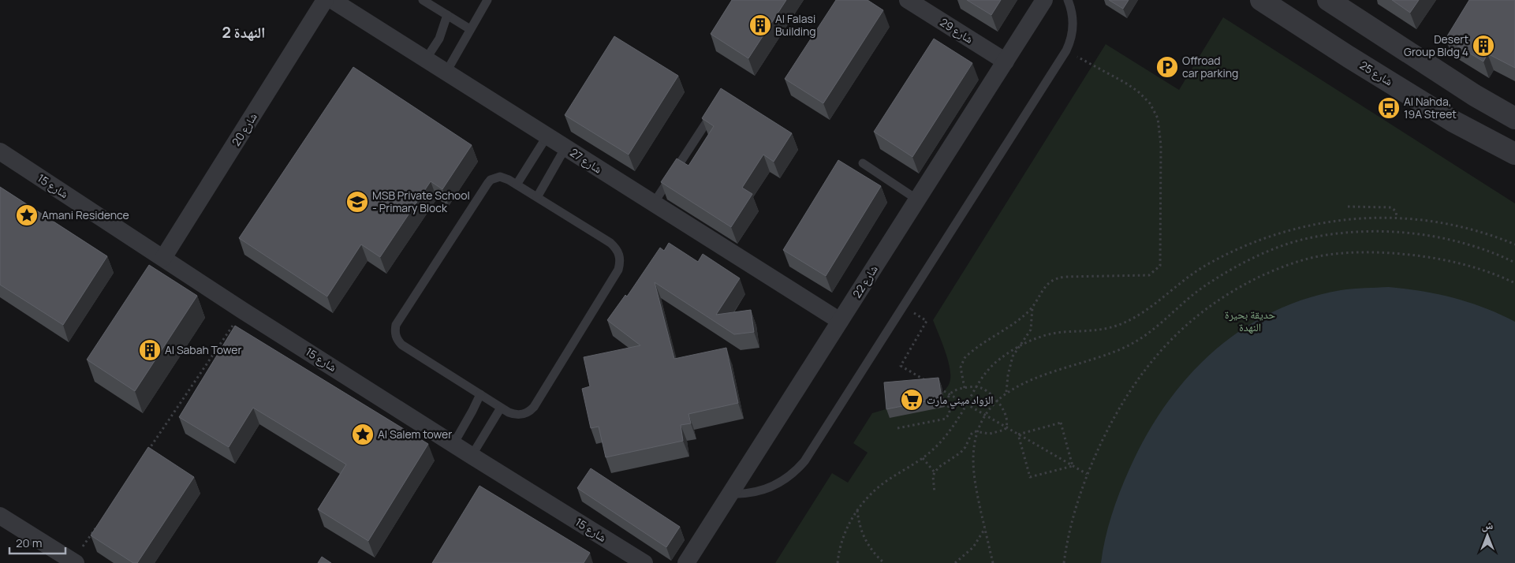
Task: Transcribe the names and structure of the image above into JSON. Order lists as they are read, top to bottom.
{
  "streets": {
    "street": [
      "شارع 29",
      "شارع 25",
      "شارع 20",
      "شارع 27",
      "شارع 15",
      "شارع 22"
    ]
  },
  "crossings": [
    ["شارع 29", "شارع 22"],
    ["شارع 20", "شارع 15"],
    ["شارع 27", "شارع 22"]
  ],
  "districts": ["النهدة 2"],
  "parks": ["حديقة بحيرة النهدة"],
  "places": {
    "building": ["Al Falasi Building", "Desert Group Bldg 4", "Al Sabah Tower"],
    "parking": ["Offroad car parking"],
    "bus stop": ["Al Nahda, 19A Street"],
    "school or university": ["MSB Private School - Primary Block"],
    "place": ["Amani Residence", "Al Salem tower"],
    "supermarket": ["الزواد ميني مارت"]
  },
  "scale_bar": "20 m",
  "north": "top"
}
